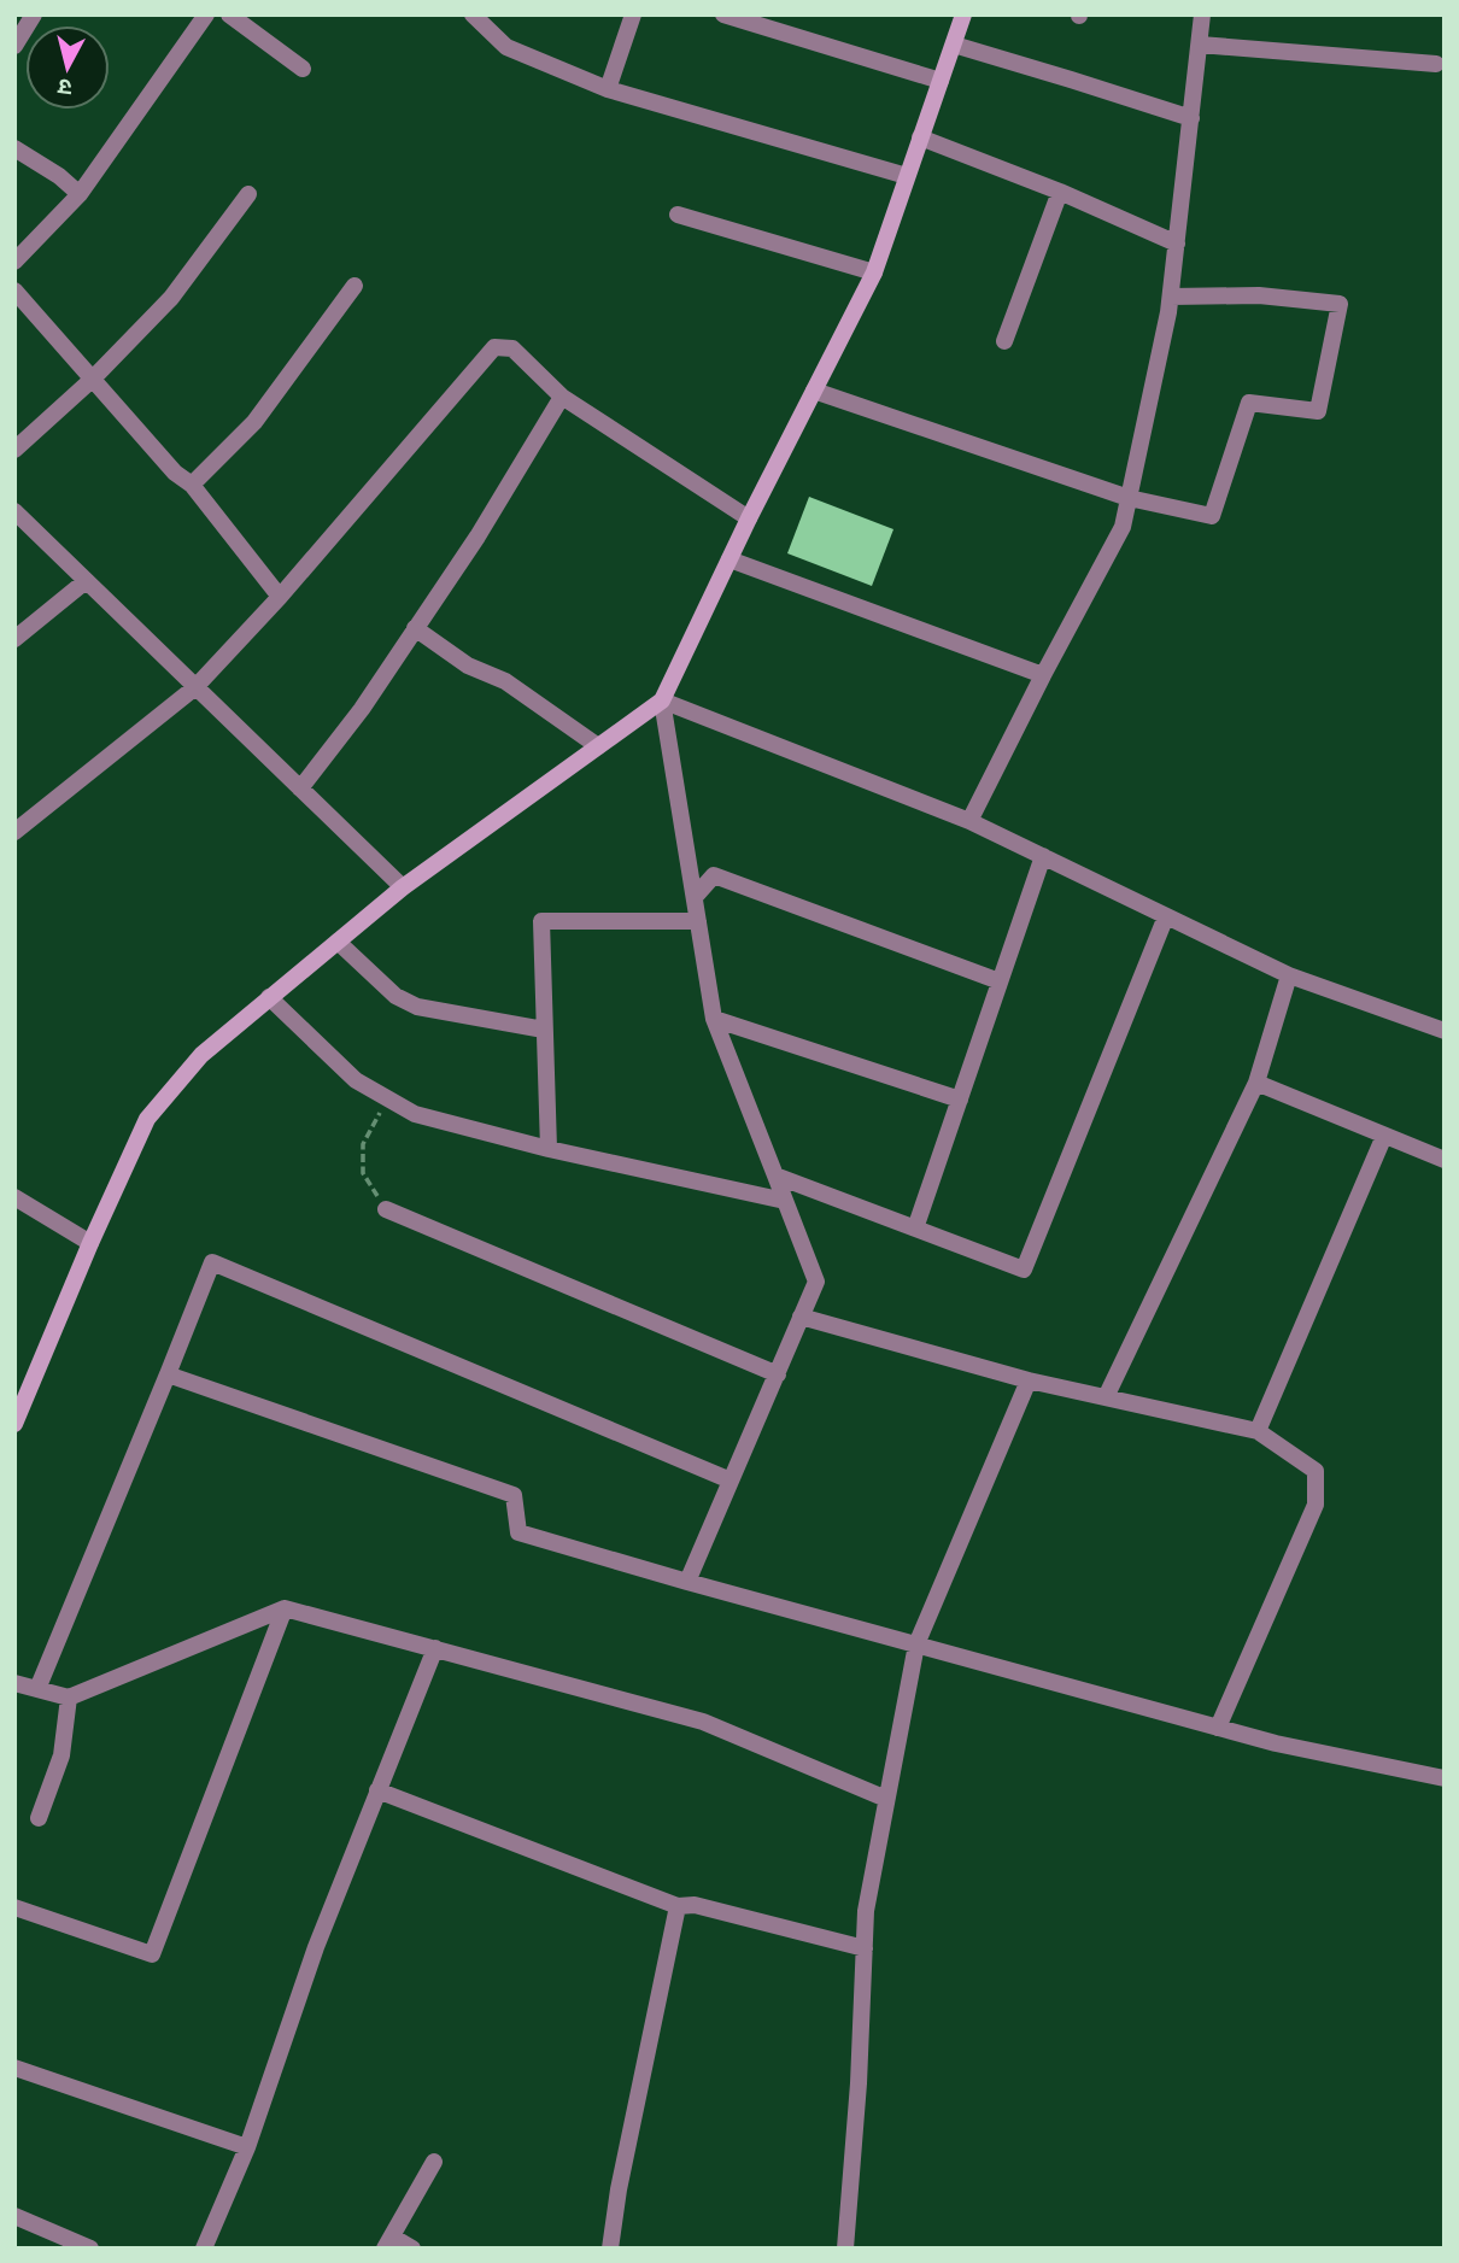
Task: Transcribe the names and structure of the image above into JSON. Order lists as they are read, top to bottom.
{
  "north": "bottom"
}
